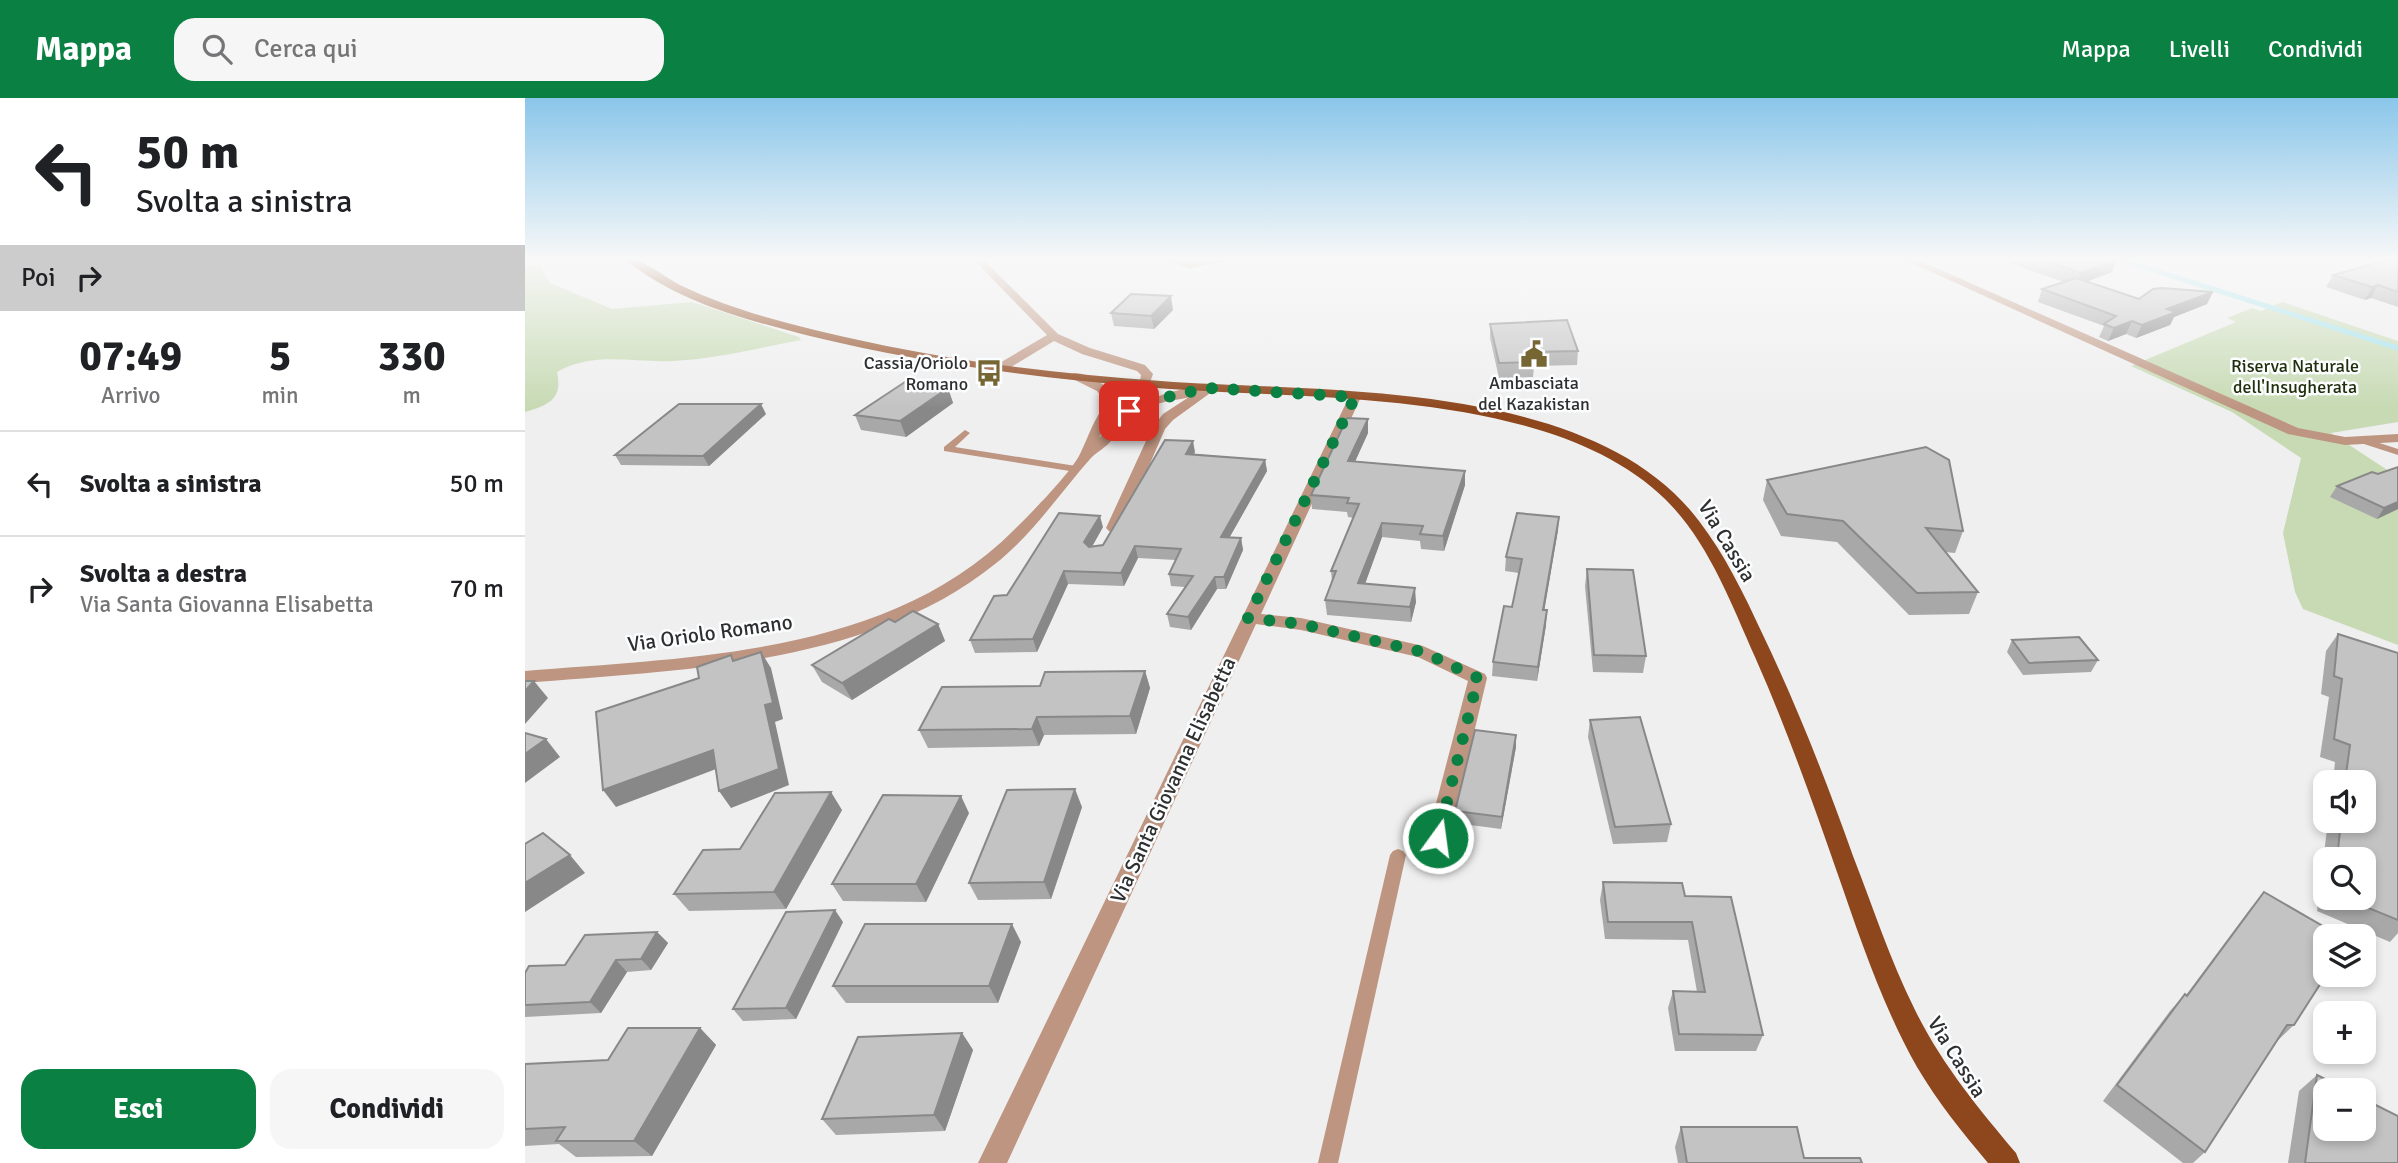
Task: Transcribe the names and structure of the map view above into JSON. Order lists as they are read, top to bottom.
{
  "streets": {
    "main road": ["Via Cassia"],
    "street": ["Via Oriolo Romano", "Via Santa Giovanna Elisabetta"]
  },
  "crossings": [
    ["Via Cassia", "Via Oriolo Romano"],
    ["Via Cassia", "Via Santa Giovanna Elisabetta"]
  ],
  "parks": ["Riserva Naturale dell'Insugherata"],
  "places": {
    "public building": ["Ambasciata del Kazakistan"],
    "bus stop": ["Cassia/Oriolo Romano"]
  },
  "page": {
    "header": "Mappa",
    "search": "Cerca qui",
    "nav": ["Mappa", "Livelli", "Condividi"],
    "turn": ["50 m", "Svolta a sinistra"],
    "then": "Poi",
    "eta": [
      "07:49",
      "Arrivo",
      "5",
      "min",
      "330",
      "m"
    ],
    "list": [
      {
        "name": "Svolta a sinistra",
        "value": "50 m"
      },
      {
        "name": "Svolta a destra",
        "note": "Via Santa Giovanna Elisabetta",
        "value": "70 m"
      }
    ],
    "map_buttons": ["+", "−"],
    "buttons": ["Esci", "Condividi"]
  }
}
